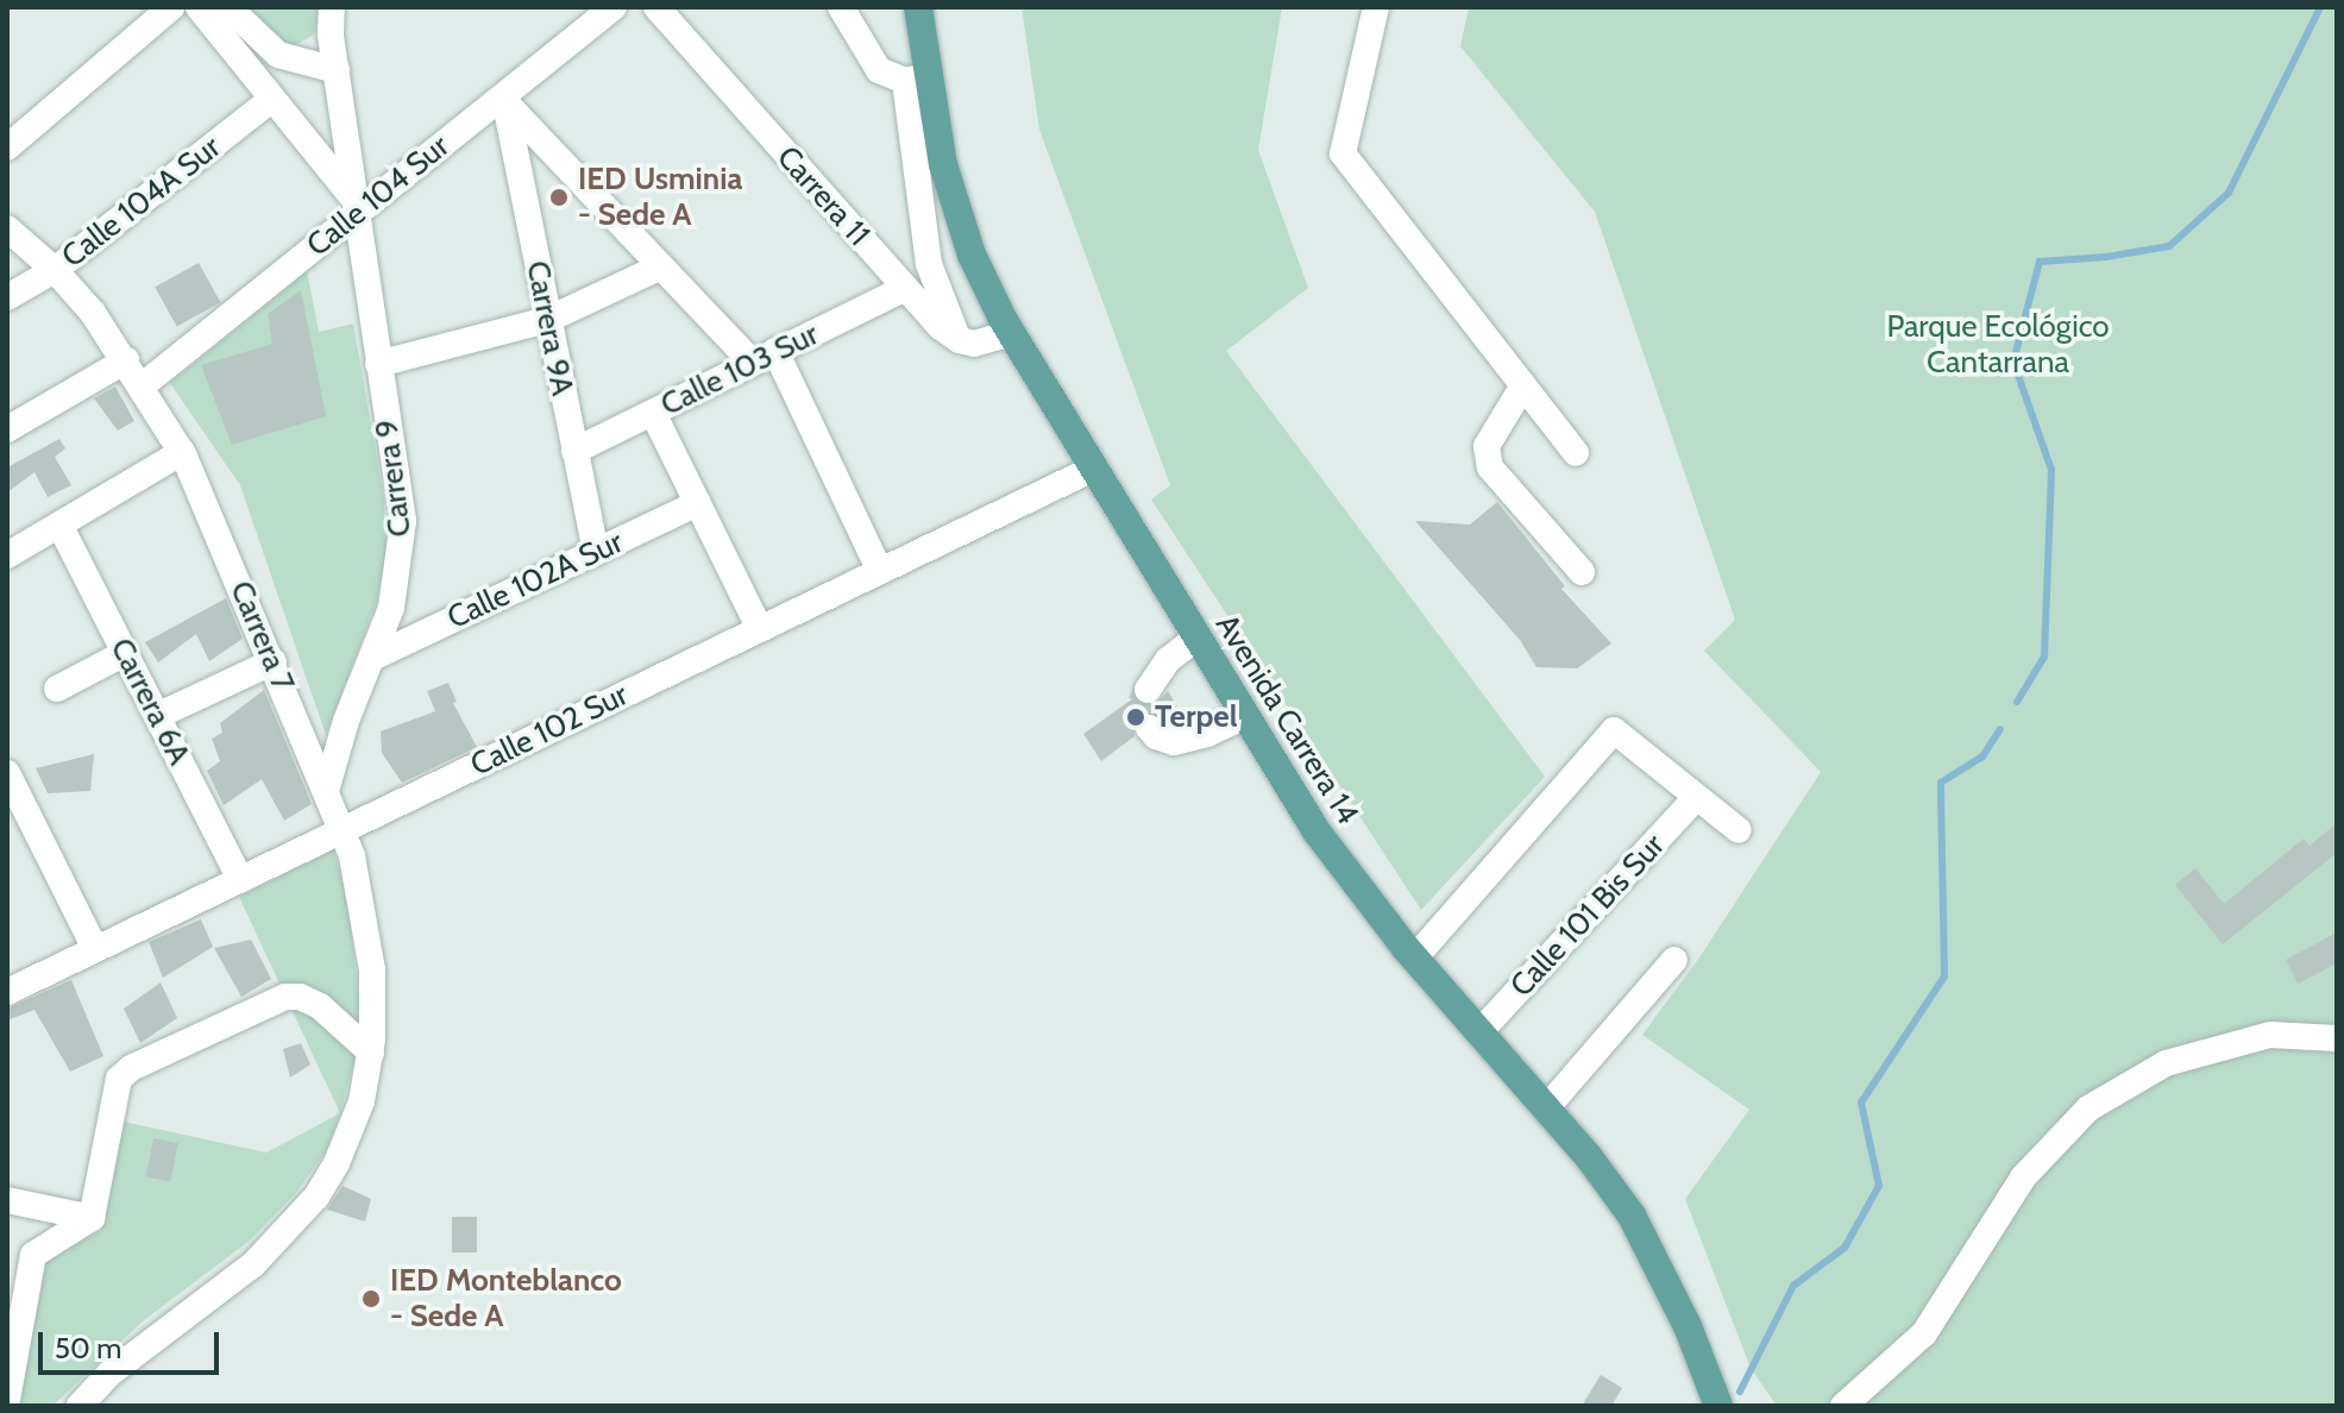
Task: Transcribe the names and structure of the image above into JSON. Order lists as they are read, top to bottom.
{
  "streets": {
    "main road": ["Avenida Carrera 14"],
    "street": [
      "Calle 104 Sur",
      "Carrera 11",
      "Calle 104A Sur",
      "Carrera 9A",
      "Calle 103 Sur",
      "Carrera 9",
      "Calle 102A Sur",
      "Carrera 7",
      "Carrera 6A",
      "Calle 102 Sur",
      "Calle 101 Bis Sur"
    ]
  },
  "crossings": [
    ["Calle 104 Sur", "Carrera 9A"],
    ["Calle 104 Sur", "Carrera 9"],
    ["Calle 104 Sur", "Carrera 7"],
    ["Carrera 11", "Calle 103 Sur"],
    ["Calle 104A Sur", "Carrera 7"],
    ["Carrera 9A", "Calle 103 Sur"],
    ["Carrera 9A", "Calle 102A Sur"],
    ["Carrera 9", "Calle 102A Sur"],
    ["Carrera 9", "Carrera 7"],
    ["Carrera 7", "Calle 102 Sur"],
    ["Carrera 6A", "Calle 102 Sur"],
    ["Avenida Carrera 14", "Calle 102 Sur"],
    ["Avenida Carrera 14", "Calle 101 Bis Sur"]
  ],
  "parks": ["Parque Ecológico Cantarrana"],
  "places": ["IED Usminia - Sede A", "Terpel", "IED Monteblanco - Sede A"],
  "scale_bar": "50 m"
}
